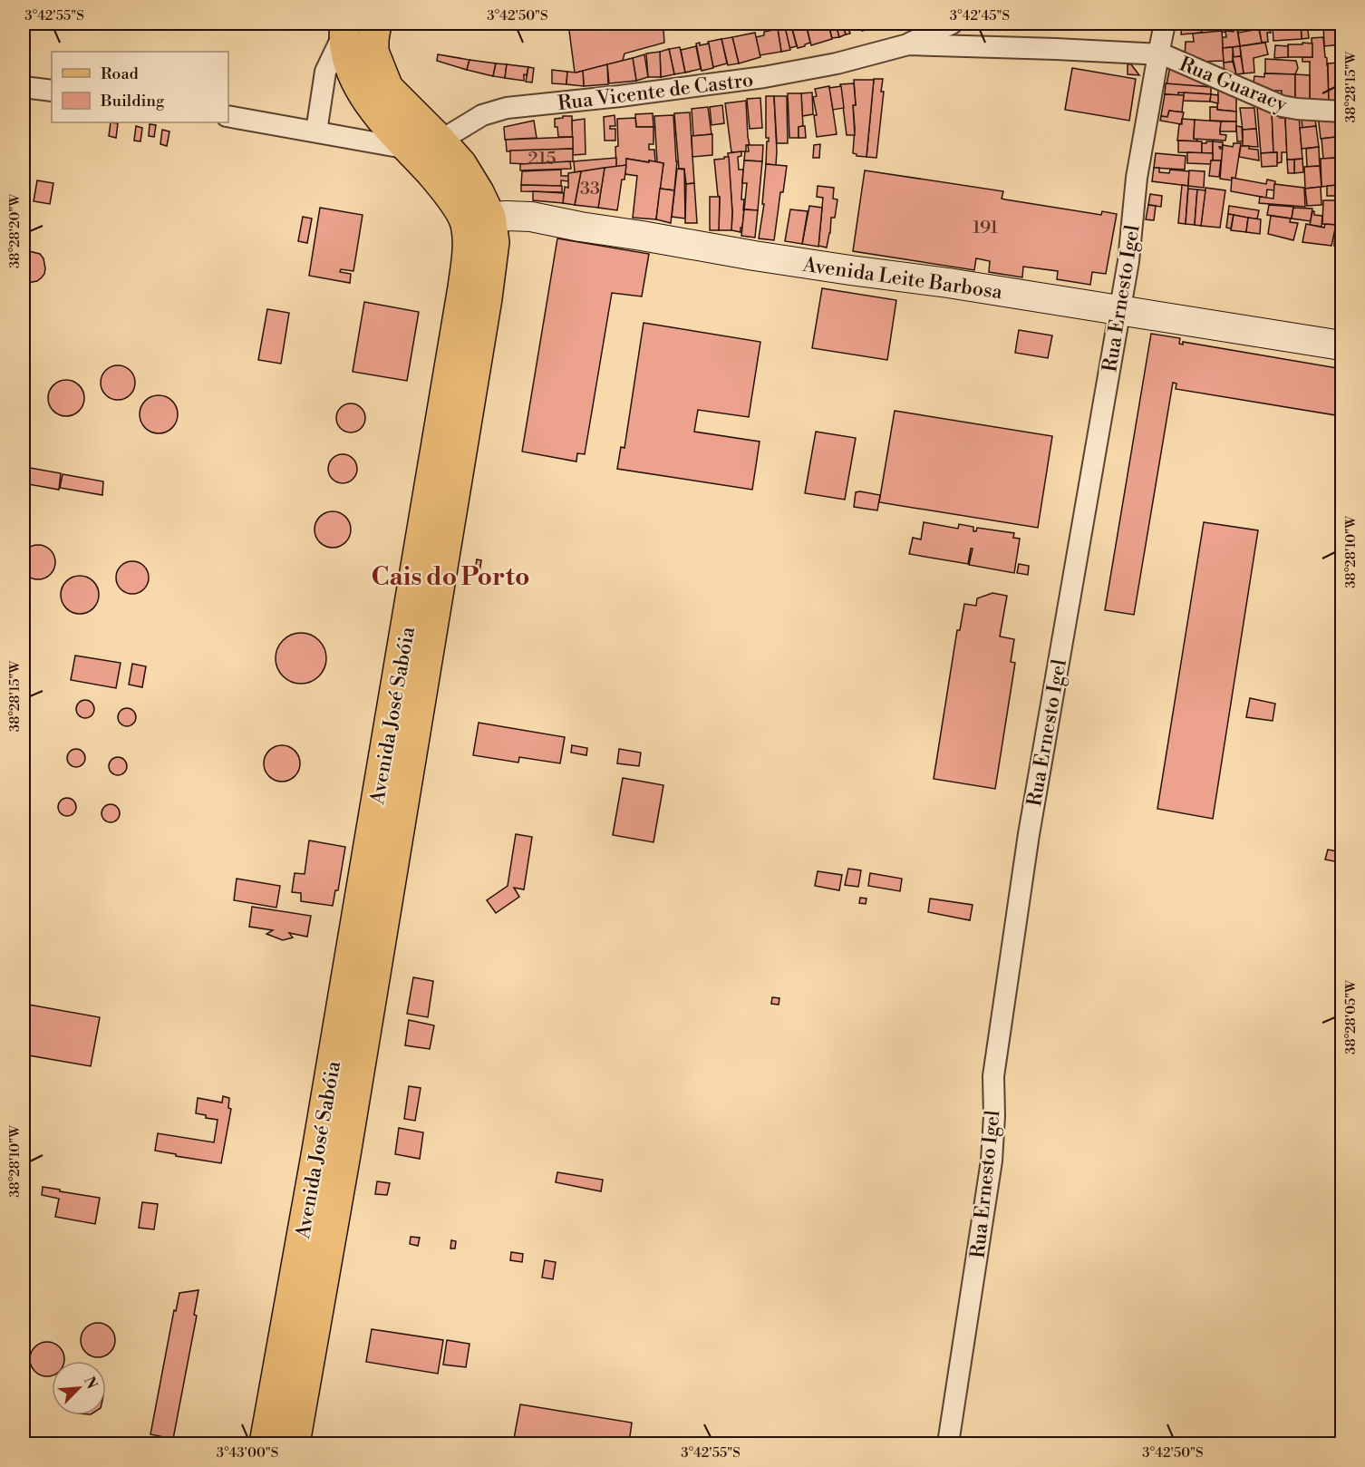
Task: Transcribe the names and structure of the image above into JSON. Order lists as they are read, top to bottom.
{
  "streets": {
    "main road": ["Avenida José Sabóia"],
    "street": [
      "Rua Guaracy",
      "Rua Vicente de Castro",
      "Avenida Leite Barbosa",
      "Rua Ernesto Igel"
    ]
  },
  "crossings": [
    ["Rua Guaracy", "Rua Vicente de Castro"],
    ["Rua Guaracy", "Rua Ernesto Igel"],
    ["Rua Vicente de Castro", "Rua Ernesto Igel"],
    ["Rua Vicente de Castro", "Avenida José Sabóia"],
    ["Avenida Leite Barbosa", "Rua Ernesto Igel"],
    ["Avenida Leite Barbosa", "Avenida José Sabóia"]
  ],
  "districts": ["Cais do Porto"],
  "house_numbers": ["215", "33", "191"],
  "legend": ["Road", "Building"],
  "north": "top right",
  "coordinates": [
    "3°42'55\"S",
    "3°42'50\"S",
    "3°42'45\"S",
    "38°28'15\"W",
    "38°28'20\"W",
    "38°28'10\"W",
    "38°28'05\"W",
    "3°43'00\"S"
  ]
}
